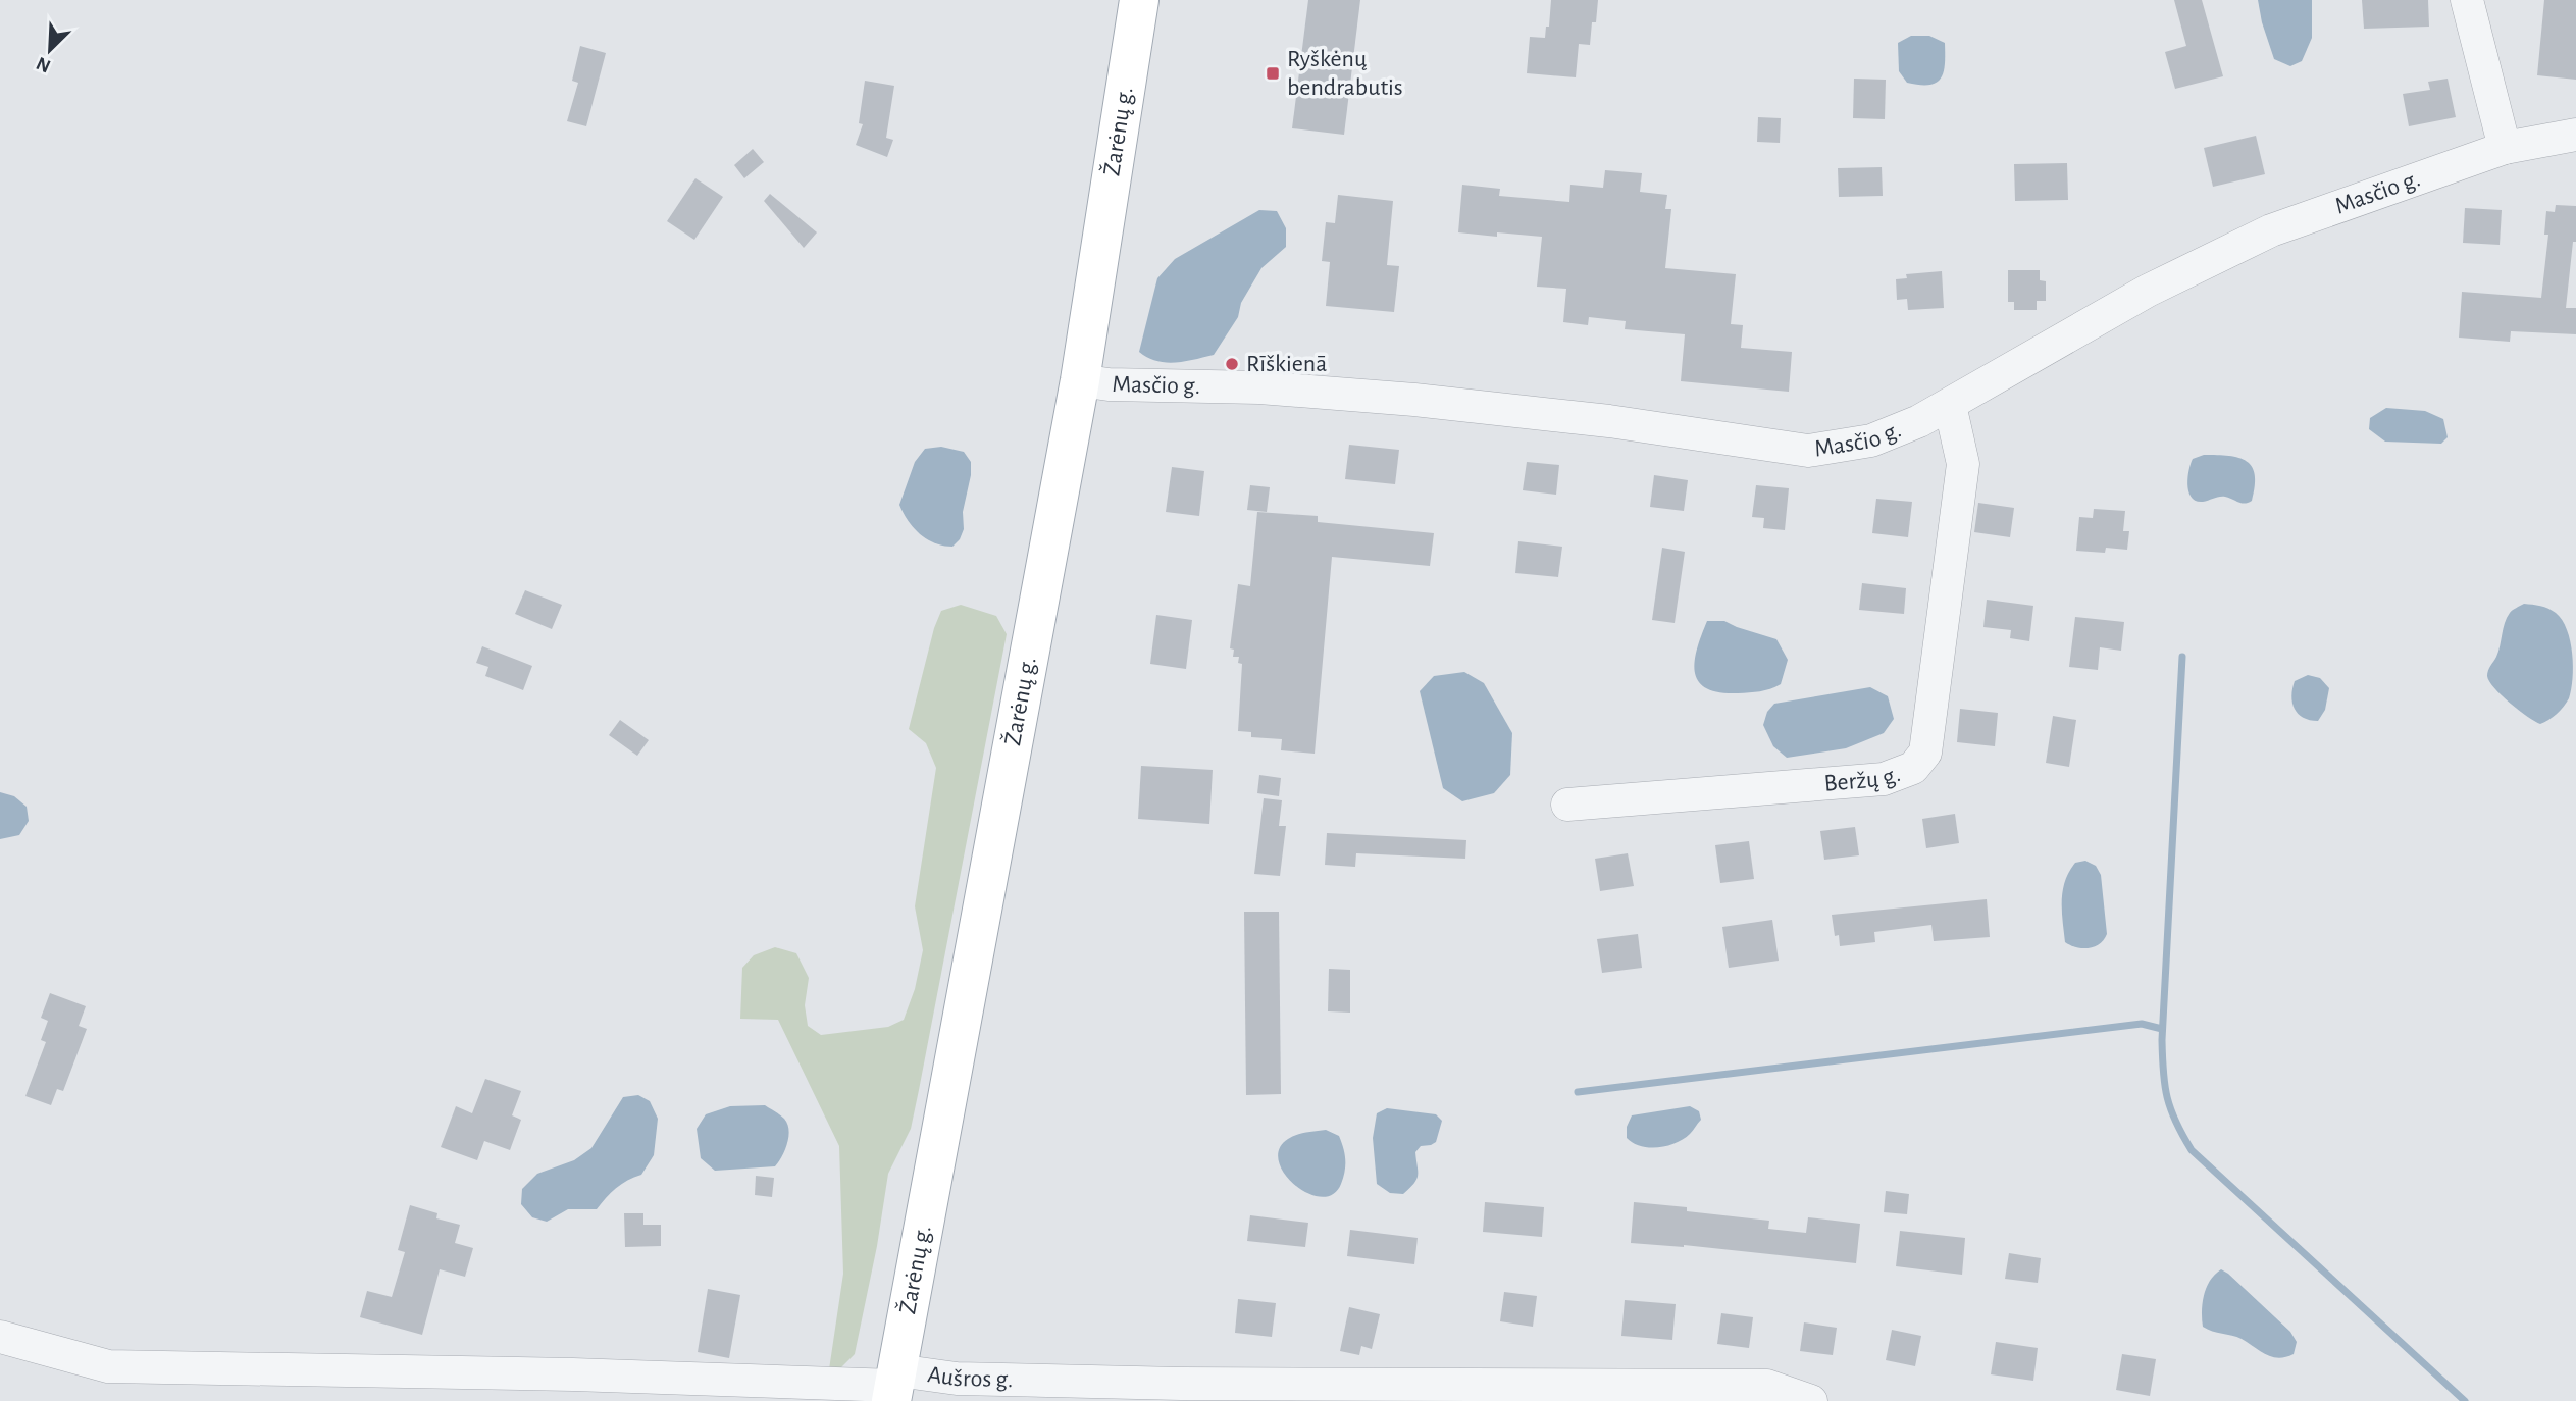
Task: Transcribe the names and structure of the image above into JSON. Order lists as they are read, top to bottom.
{
  "streets": {
    "main road": ["Žarėnų g."],
    "street": ["Masčio g.", "Beržų g.", "Aušros g."]
  },
  "crossings": [
    ["Žarėnų g.", "Masčio g."],
    ["Žarėnų g.", "Aušros g."],
    ["Masčio g.", "Beržų g."]
  ],
  "places": {
    "transit": ["Ryškėnų bendrabutis"],
    "other": ["Rīškienā"]
  },
  "north": "bottom left"
}
